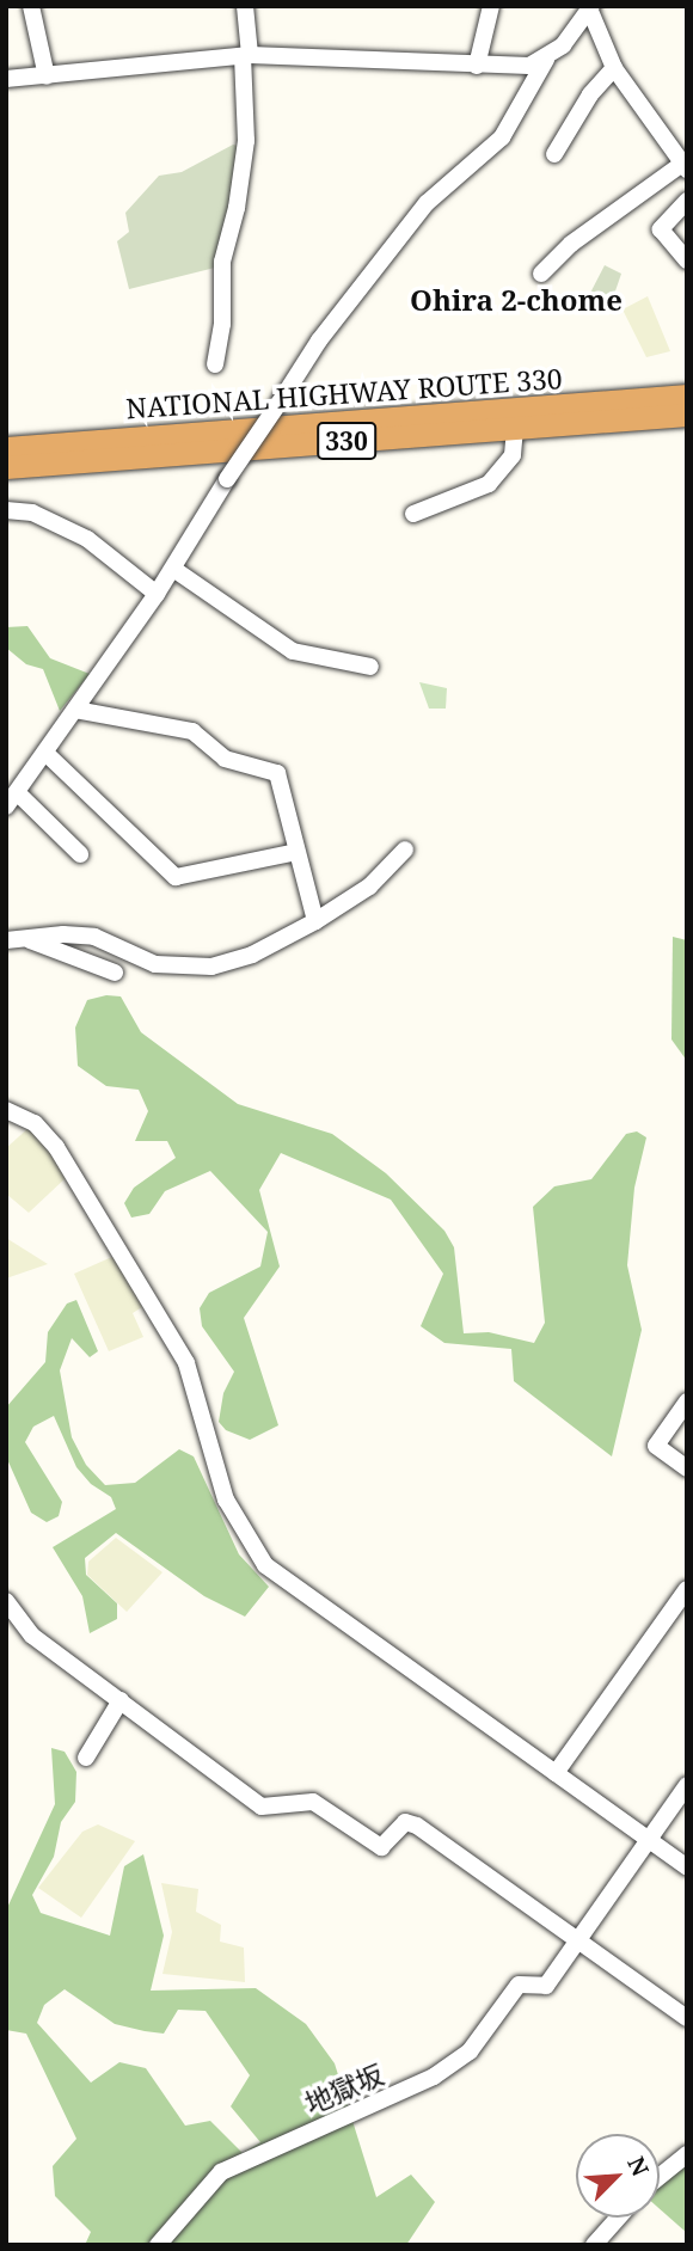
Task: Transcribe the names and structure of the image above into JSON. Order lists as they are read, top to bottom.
{
  "streets": {
    "highway": ["NATIONAL HIGHWAY ROUTE 330", "330"],
    "street": ["地獄坂"]
  },
  "districts": ["Ohira 2-chome"],
  "north": "top right"
}
